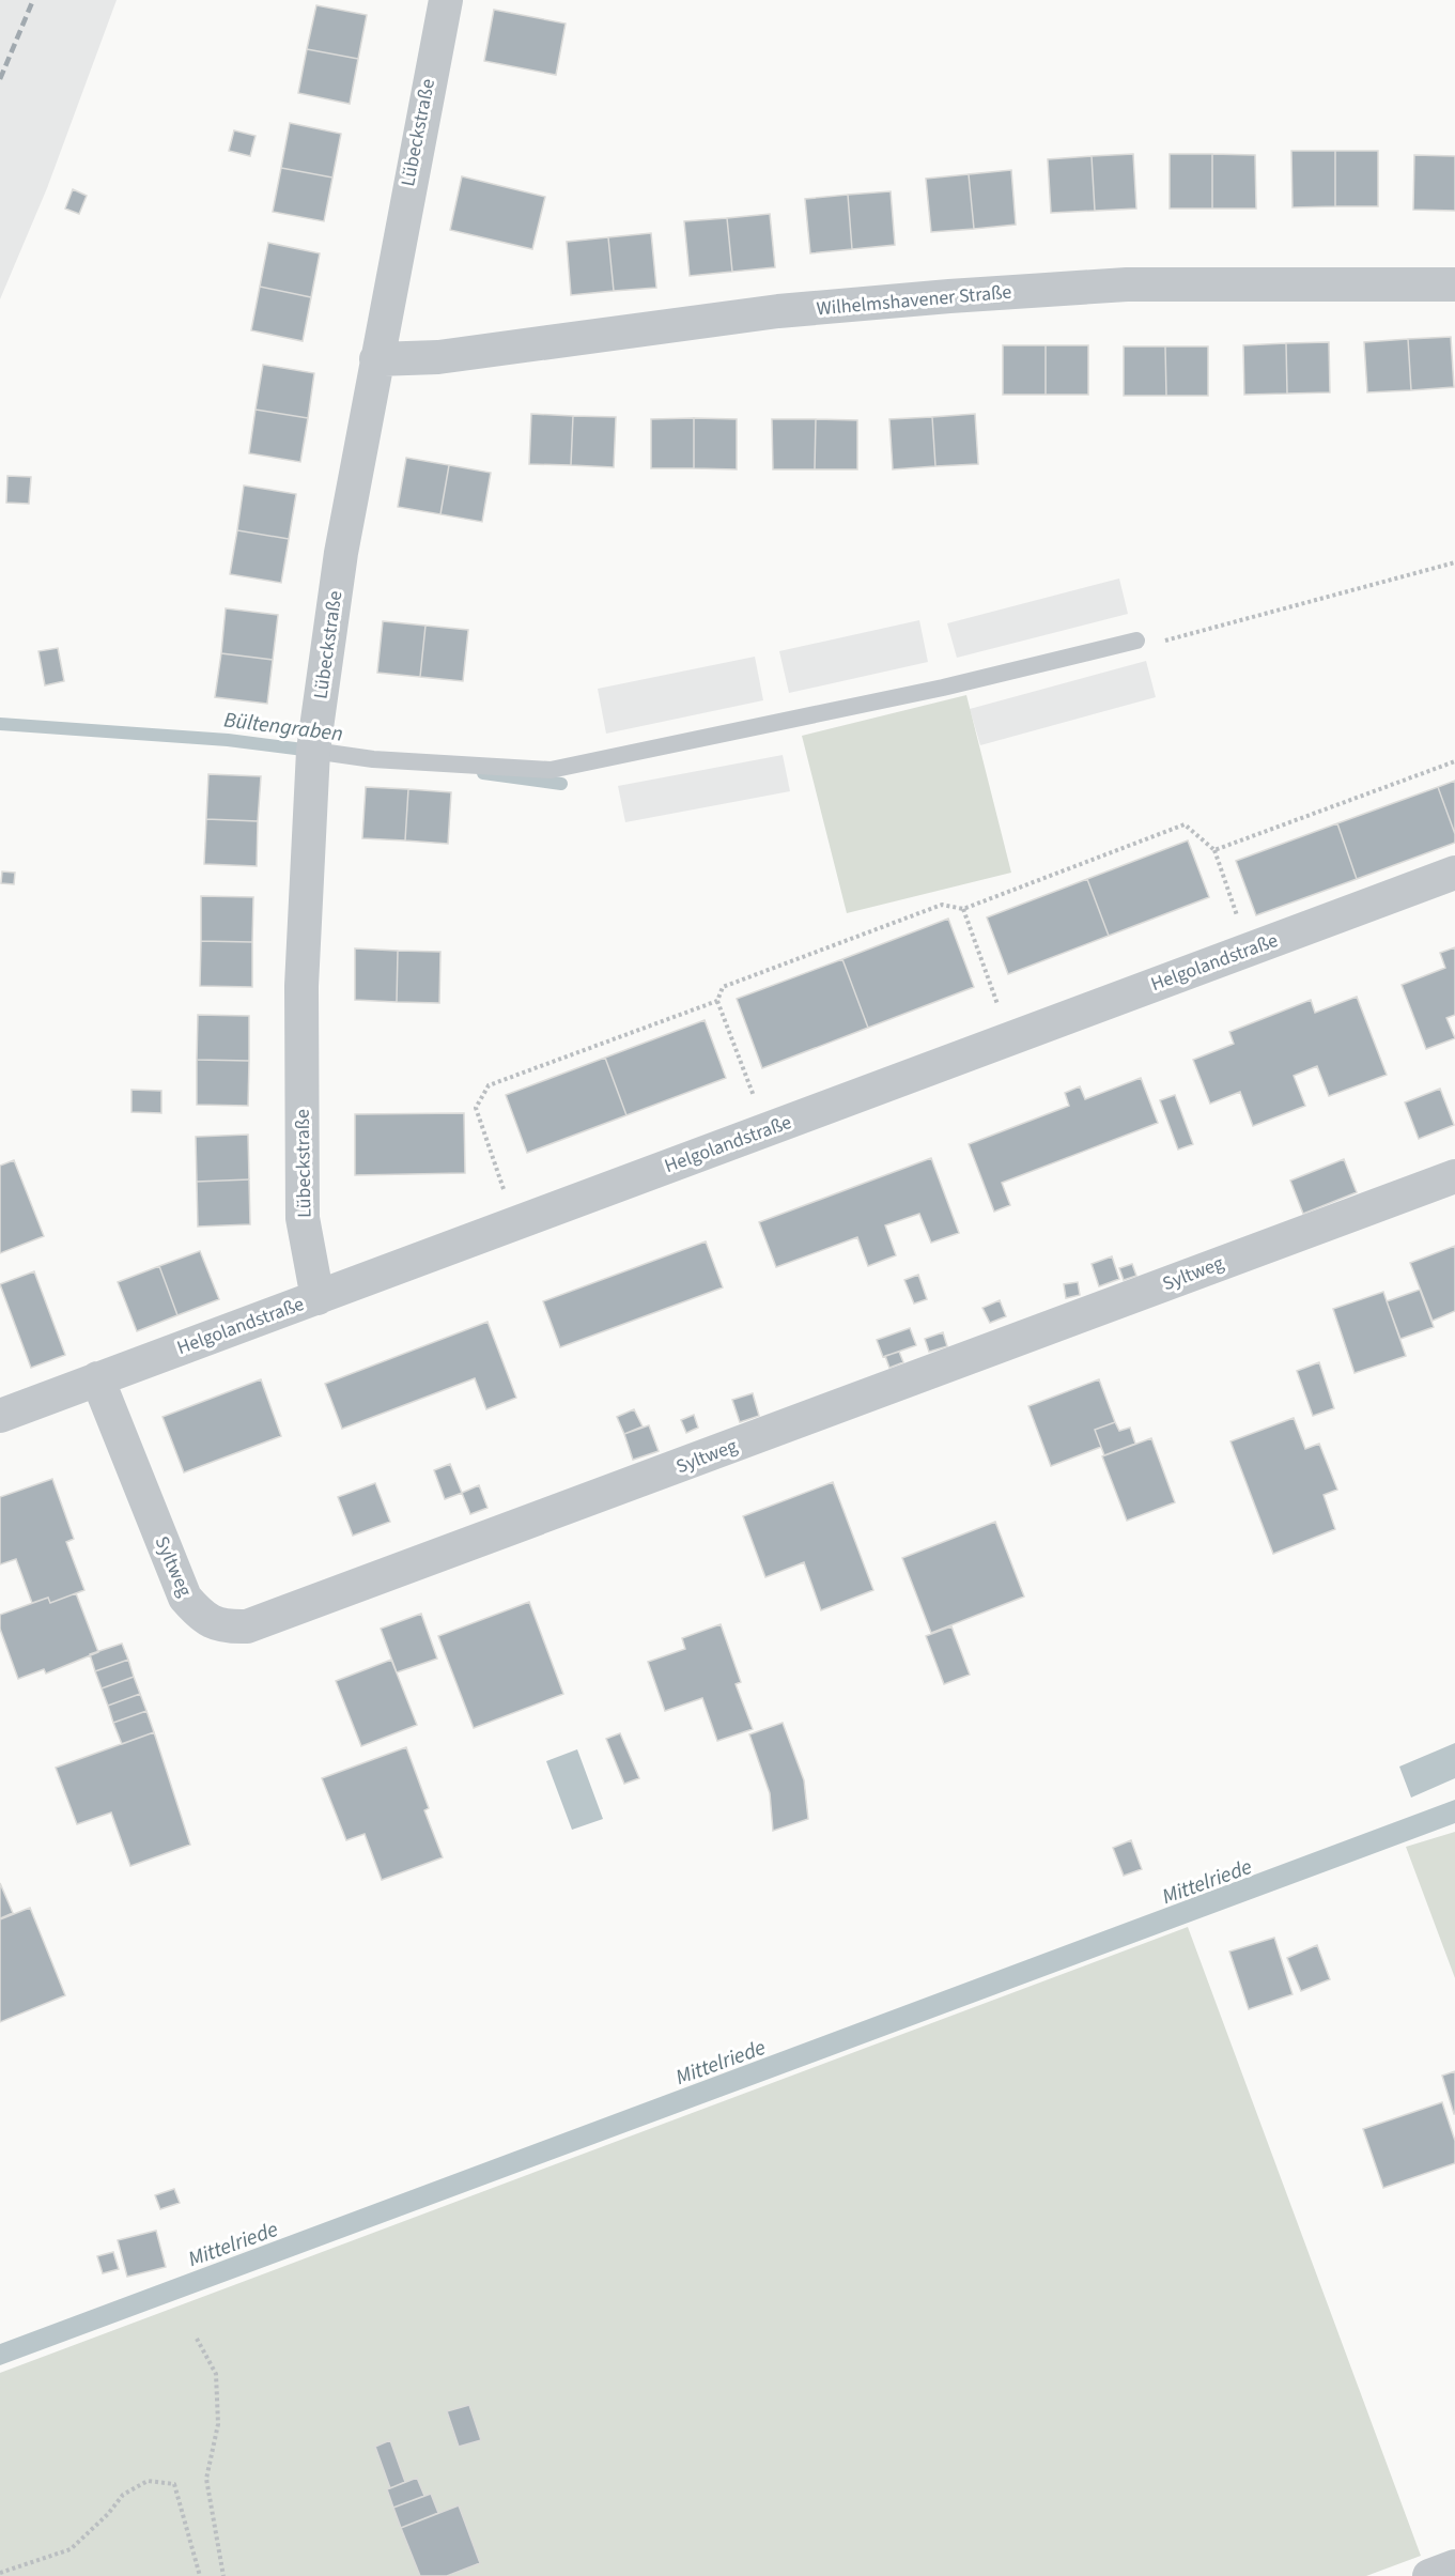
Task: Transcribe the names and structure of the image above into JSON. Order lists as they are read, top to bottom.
{
  "streets": {
    "street": [
      "Lübeckstraße",
      "Wilhelmshavener Straße",
      "Helgolandstraße",
      "Syltweg"
    ]
  },
  "crossings": [
    ["Lübeckstraße", "Wilhelmshavener Straße"],
    ["Lübeckstraße", "Helgolandstraße"],
    ["Helgolandstraße", "Syltweg"]
  ],
  "water": ["Bültengraben", "Mittelriede"]
}
